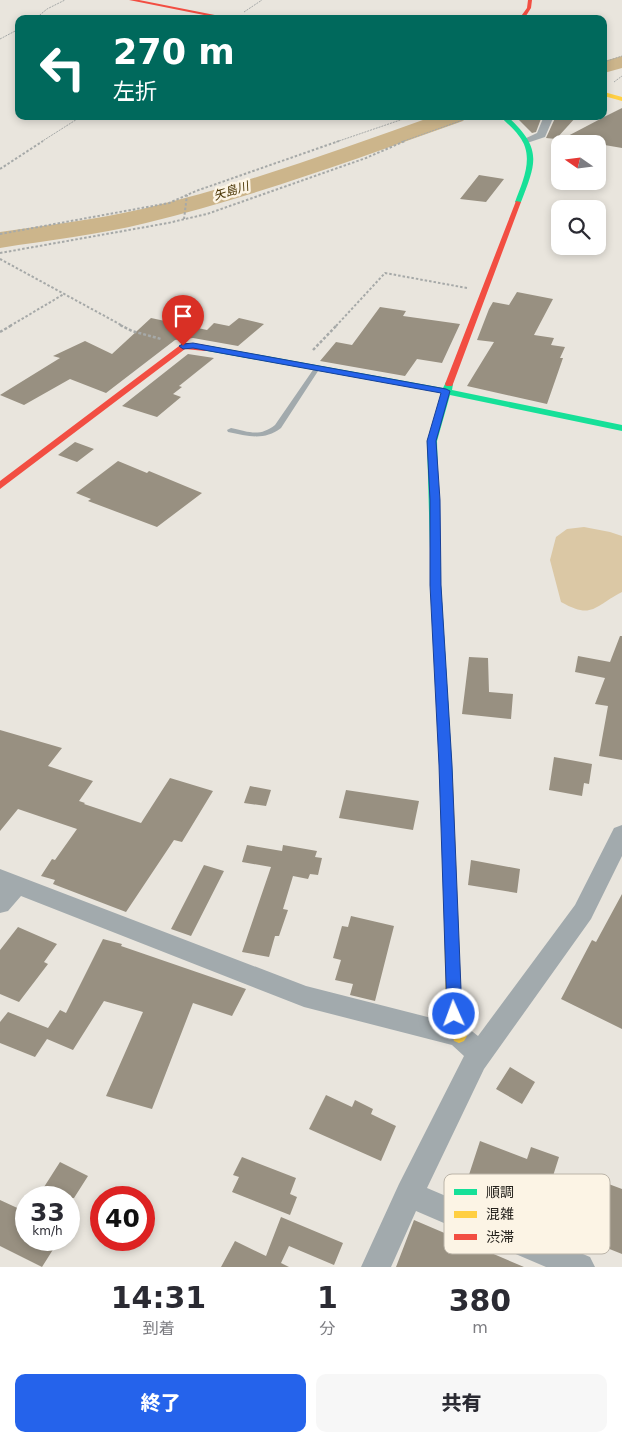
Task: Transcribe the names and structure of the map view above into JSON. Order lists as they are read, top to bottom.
{
  "water": ["矢島川"],
  "legend": ["順調", "混雑", "渋滞"],
  "north": "left",
  "page": {
    "turn": ["270 m", "左折"],
    "speed": "33 km/h",
    "limit": "40",
    "eta": [
      "14:31",
      "到着",
      "1",
      "分",
      "380",
      "m"
    ],
    "buttons": ["終了", "共有"]
  }
}
